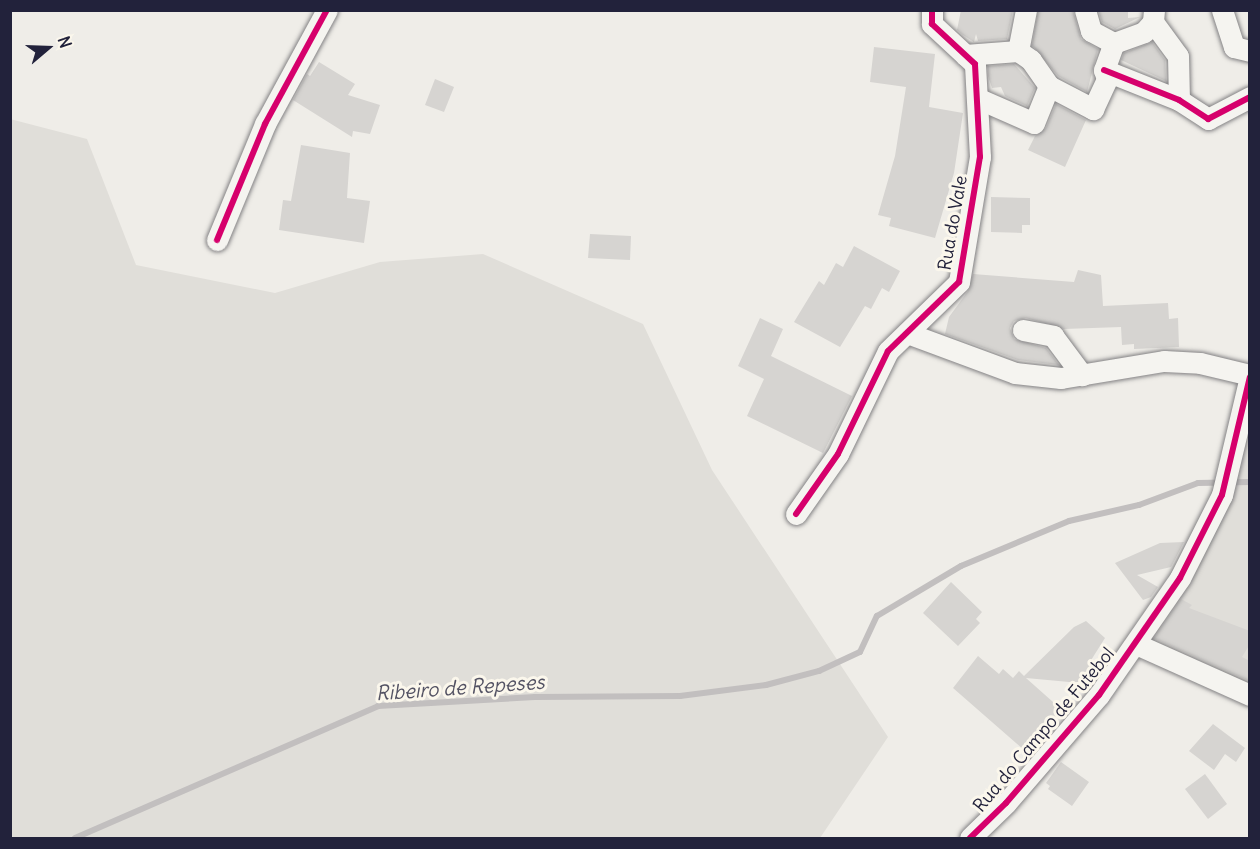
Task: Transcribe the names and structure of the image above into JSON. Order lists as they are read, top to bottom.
{
  "streets": {
    "street": ["Rua do Vale", "Rua do Campo de Futebol"]
  },
  "water": ["Ribeiro de Repeses"],
  "north": "right"
}
